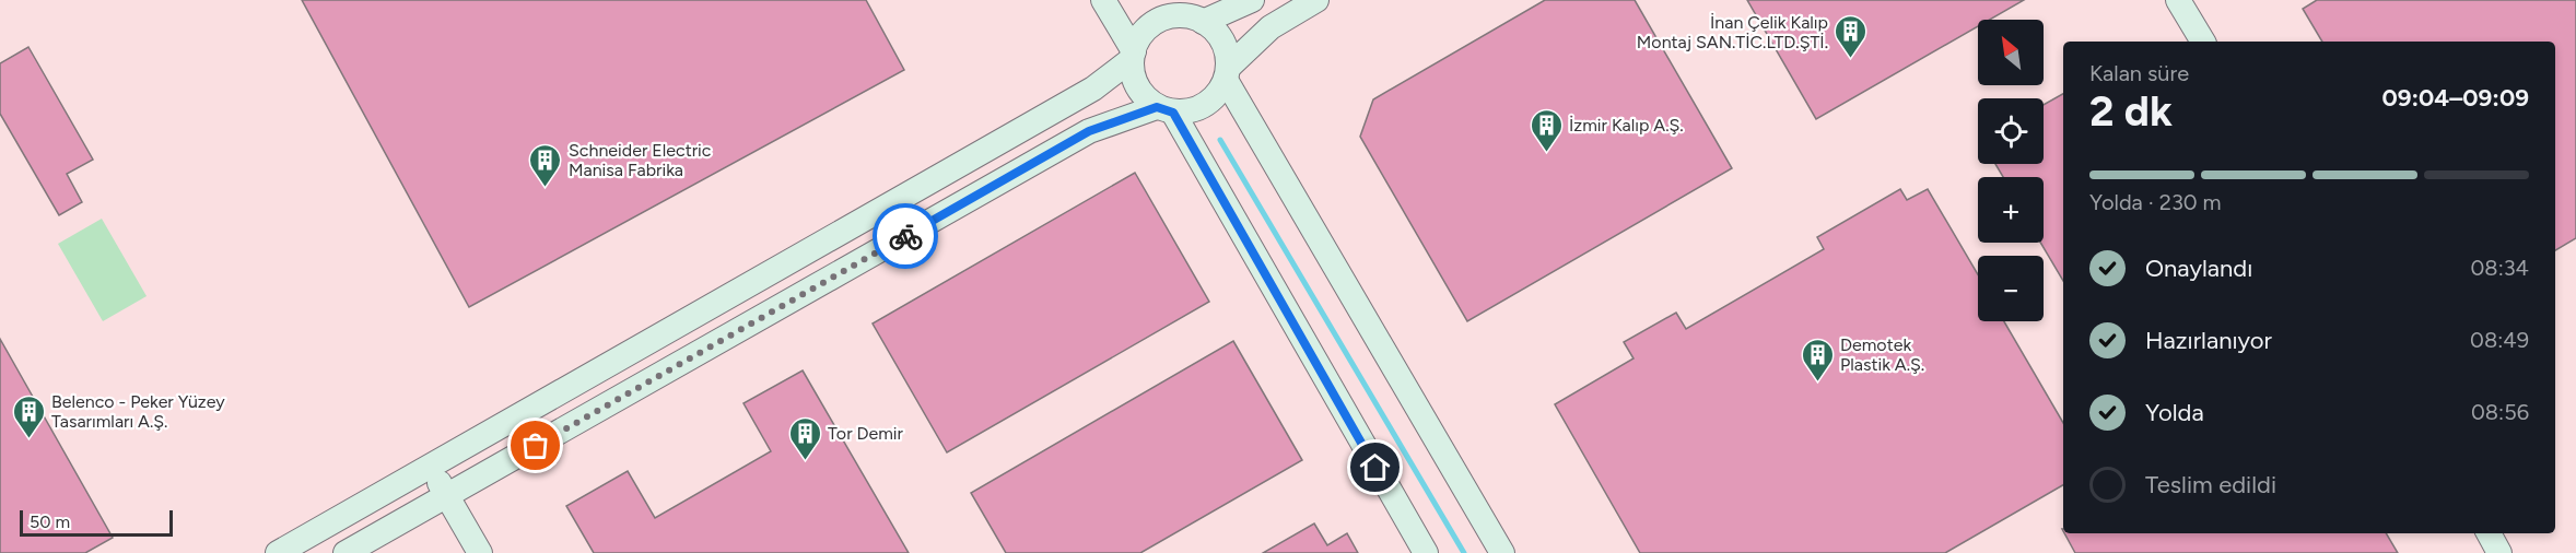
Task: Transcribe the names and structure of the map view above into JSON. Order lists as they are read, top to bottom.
{
  "places": {
    "building": [
      "İnan Çelik Kalıp Montaj SAN.TİC.LTD.ŞTİ.",
      "İzmir Kalıp A.Ş.",
      "Schneider Electric Manisa Fabrika",
      "Demotek Plastik A.Ş.",
      "Belenco - Peker Yüzey Tasarımları A.Ş.",
      "Tor Demir"
    ]
  },
  "scale_bar": "50 m",
  "north": "top left",
  "page": {
    "map_buttons": ["+", "−"],
    "heading": ["2 dk", "Kalan süre", "09:04–09:09"],
    "bar": "Yolda · 230 m",
    "list": [
      ["Onaylandı", "08:34"],
      ["Hazırlanıyor", "08:49"],
      ["Yolda", "08:56"],
      "Teslim edildi"
    ],
    "scale": "50 m"
  }
}
